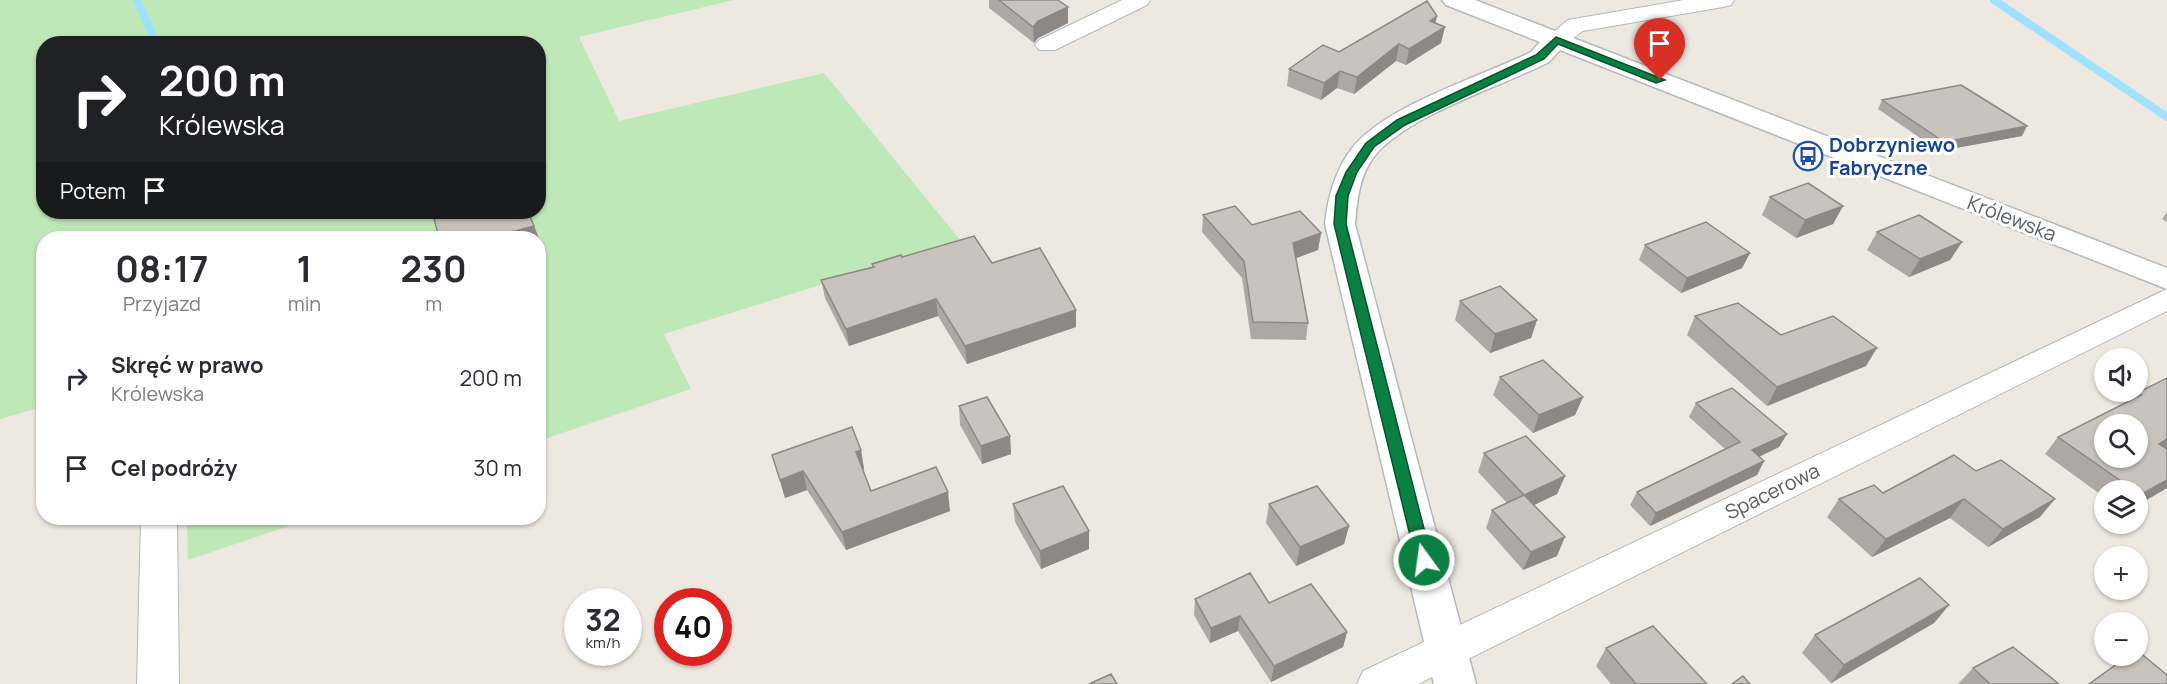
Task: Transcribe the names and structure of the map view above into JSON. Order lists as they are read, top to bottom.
{
  "streets": {
    "street": ["Królewska", "Spacerowa"]
  },
  "places": {
    "bus stop": ["Dobrzyniewo Fabryczne"]
  },
  "page": {
    "turn": ["200 m", "Królewska"],
    "then": "Potem",
    "eta": [
      "08:17",
      "Przyjazd",
      "1",
      "min",
      "230",
      "m"
    ],
    "list": [
      {
        "name": "Skręć w prawo",
        "note": "Królewska",
        "value": "200 m"
      },
      {
        "name": "Cel podróży",
        "value": "30 m"
      }
    ],
    "map_buttons": ["+", "−"],
    "speed": "32 km/h",
    "limit": "40"
  }
}
